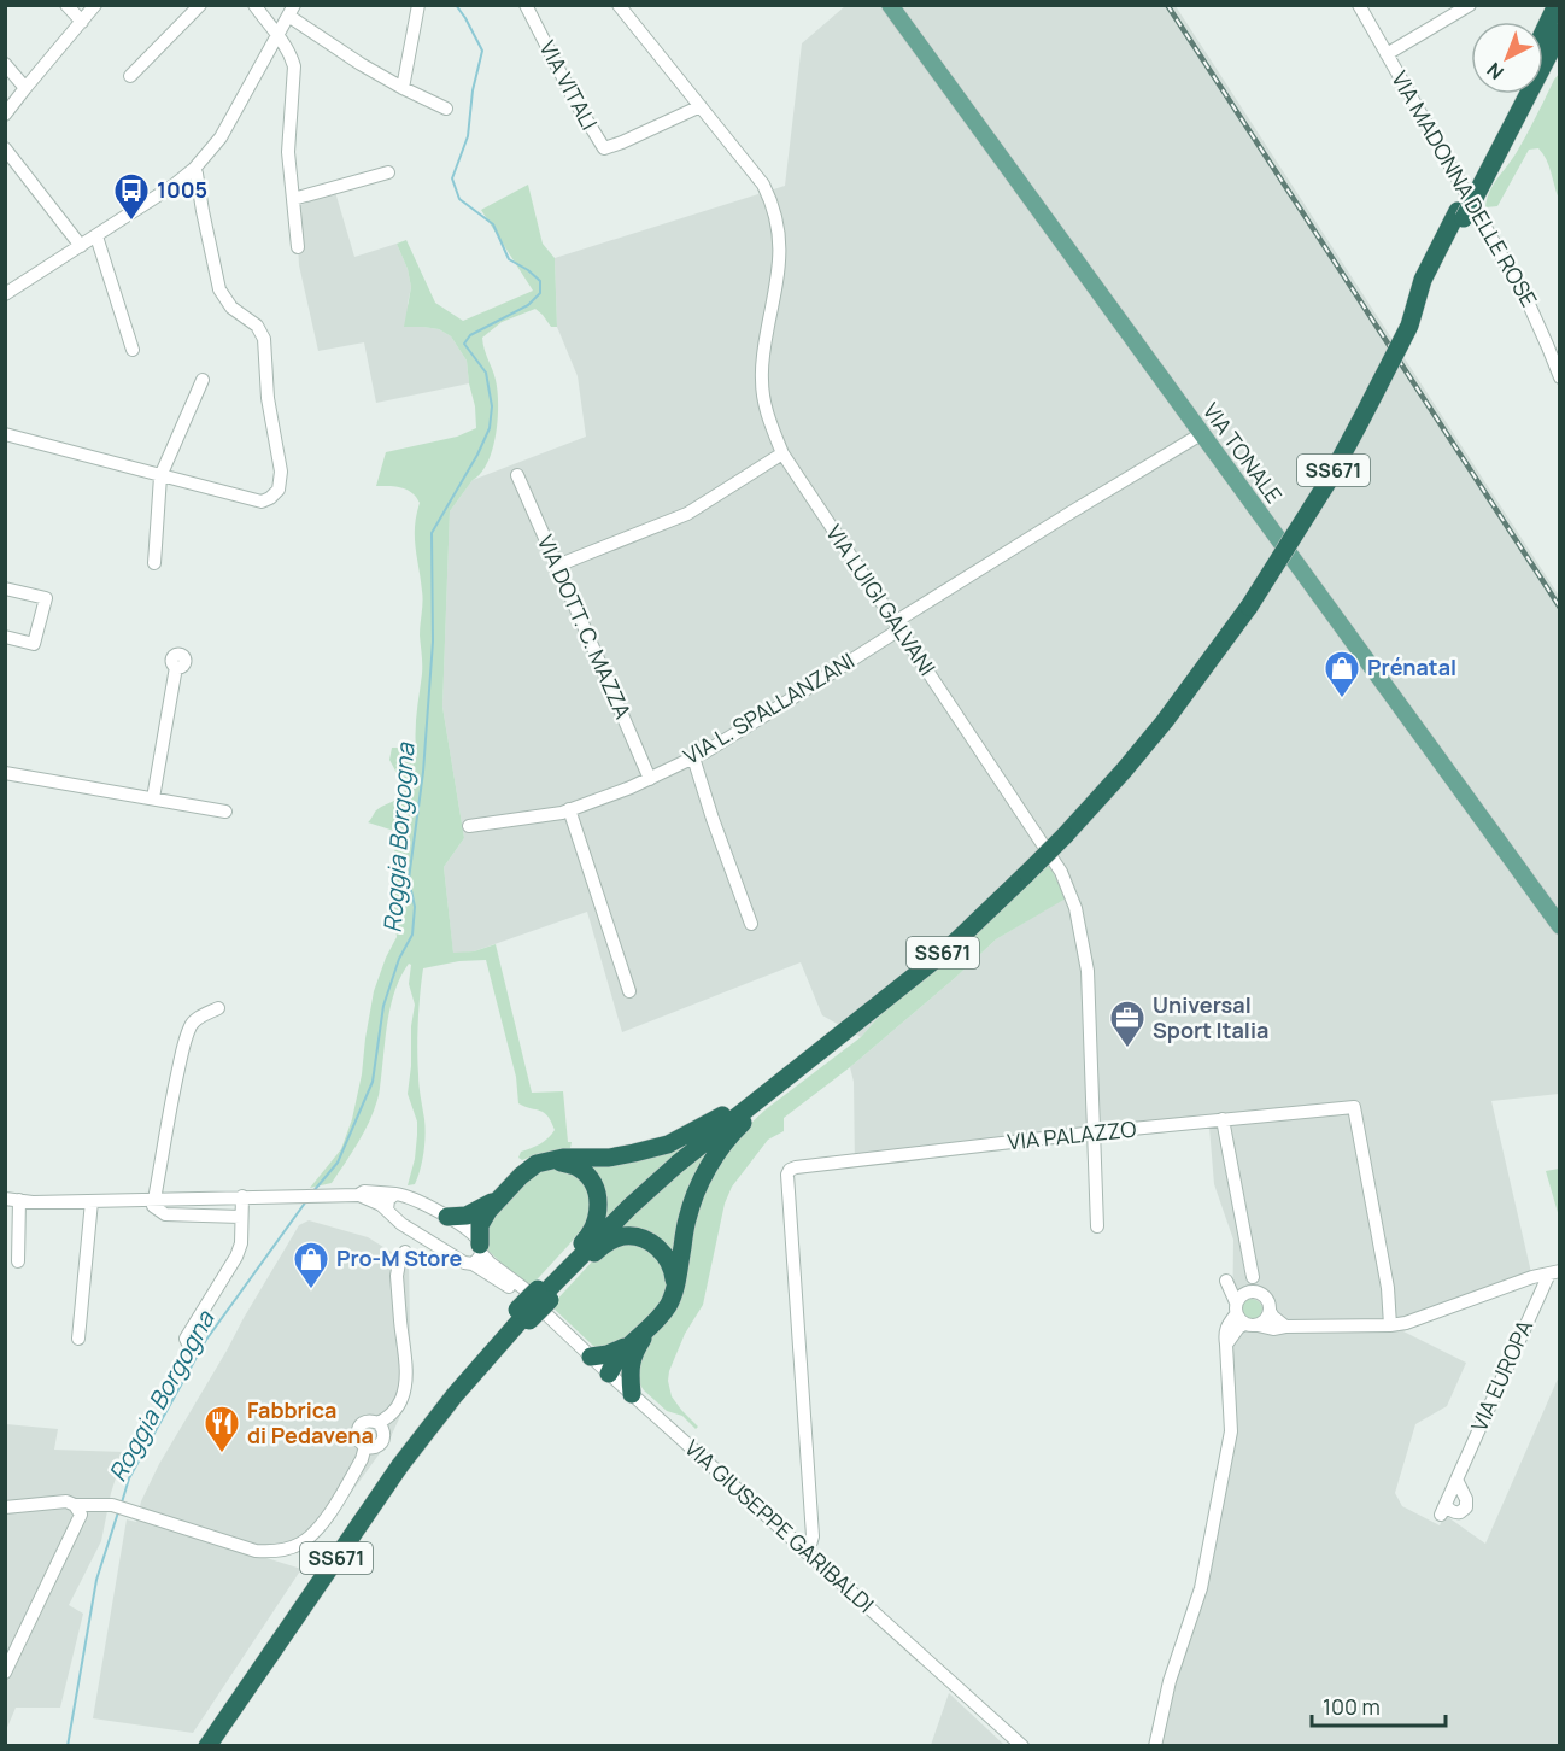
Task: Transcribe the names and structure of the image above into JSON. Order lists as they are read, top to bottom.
{
  "streets": {
    "highway": ["SS671"],
    "main road": ["VIA TONALE"],
    "street": [
      "VIA VITALI",
      "VIA MADONNA DELLE ROSE",
      "VIA LUIGI GALVANI",
      "VIA DOTT. C. MAZZA",
      "VIA L. SPALLANZANI",
      "VIA PALAZZO",
      "VIA EUROPA",
      "VIA GIUSEPPE GARIBALDI"
    ]
  },
  "crossings": [
    ["VIA VITALI", "VIA LUIGI GALVANI"],
    ["VIA TONALE", "VIA L. SPALLANZANI"],
    ["SS671", "VIA GIUSEPPE GARIBALDI"],
    ["VIA LUIGI GALVANI", "VIA L. SPALLANZANI"],
    ["VIA LUIGI GALVANI", "VIA PALAZZO"],
    ["VIA DOTT. C. MAZZA", "VIA L. SPALLANZANI"],
    ["VIA PALAZZO", "VIA GIUSEPPE GARIBALDI"]
  ],
  "water": ["Roggia Borgogna"],
  "places": {
    "bus stop": ["1005"],
    "shop": ["Prénatal", "Pro-M Store"],
    "office": ["Universal Sport Italia"],
    "restaurant": ["Fabbrica di Pedavena"]
  },
  "scale_bar": "100 m",
  "north": "bottom left"
}
